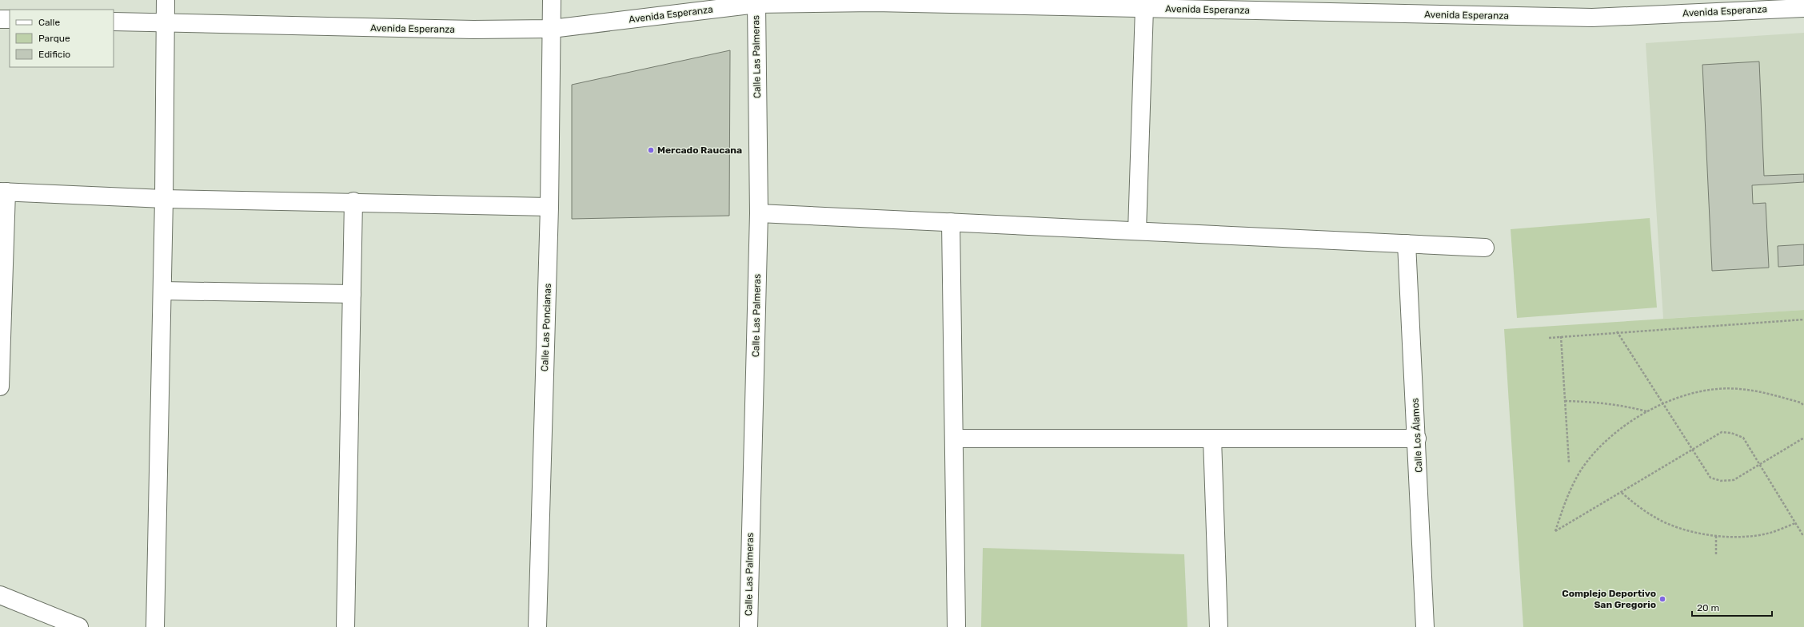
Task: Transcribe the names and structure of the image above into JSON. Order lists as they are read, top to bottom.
{
  "streets": {
    "street": [
      "Avenida Esperanza",
      "Calle Las Palmeras",
      "Calle Las Poncianas",
      "Calle Los Álamos"
    ]
  },
  "crossings": [
    ["Avenida Esperanza", "Calle Las Palmeras"],
    ["Avenida Esperanza", "Calle Las Poncianas"]
  ],
  "places": ["Mercado Raucana", "Complejo Deportivo San Gregorio"],
  "legend": ["Calle", "Parque", "Edificio"],
  "scale_bar": "20 m"
}
